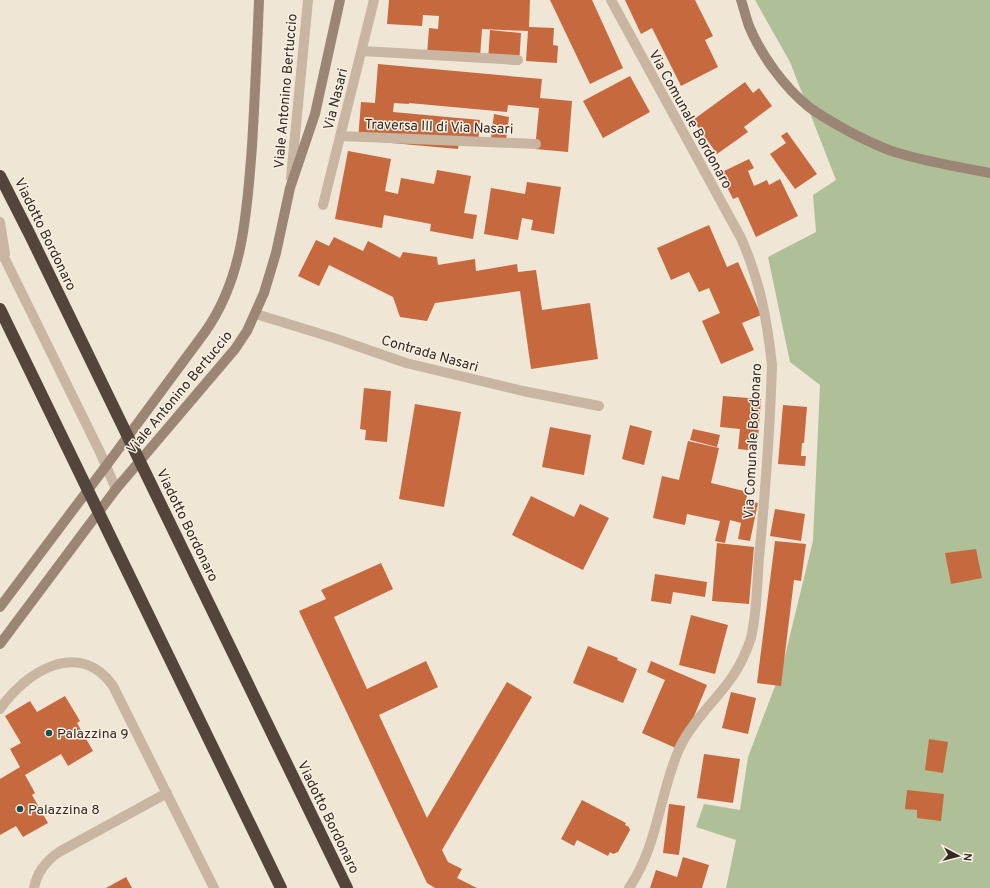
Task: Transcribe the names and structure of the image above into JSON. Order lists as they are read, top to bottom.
{
  "streets": {
    "highway": ["Viadotto Bordonaro"],
    "street": [
      "Viale Antonino Bertuccio",
      "Via Nasari",
      "Via Comunale Bordonaro",
      "Traversa III di Via Nasari",
      "Contrada Nasari"
    ]
  },
  "crossings": [
    ["Viale Antonino Bertuccio", "Contrada Nasari"],
    ["Via Nasari", "Traversa III di Via Nasari"]
  ],
  "places": ["Palazzina 9", "Palazzina 8"],
  "north": "right"
}
